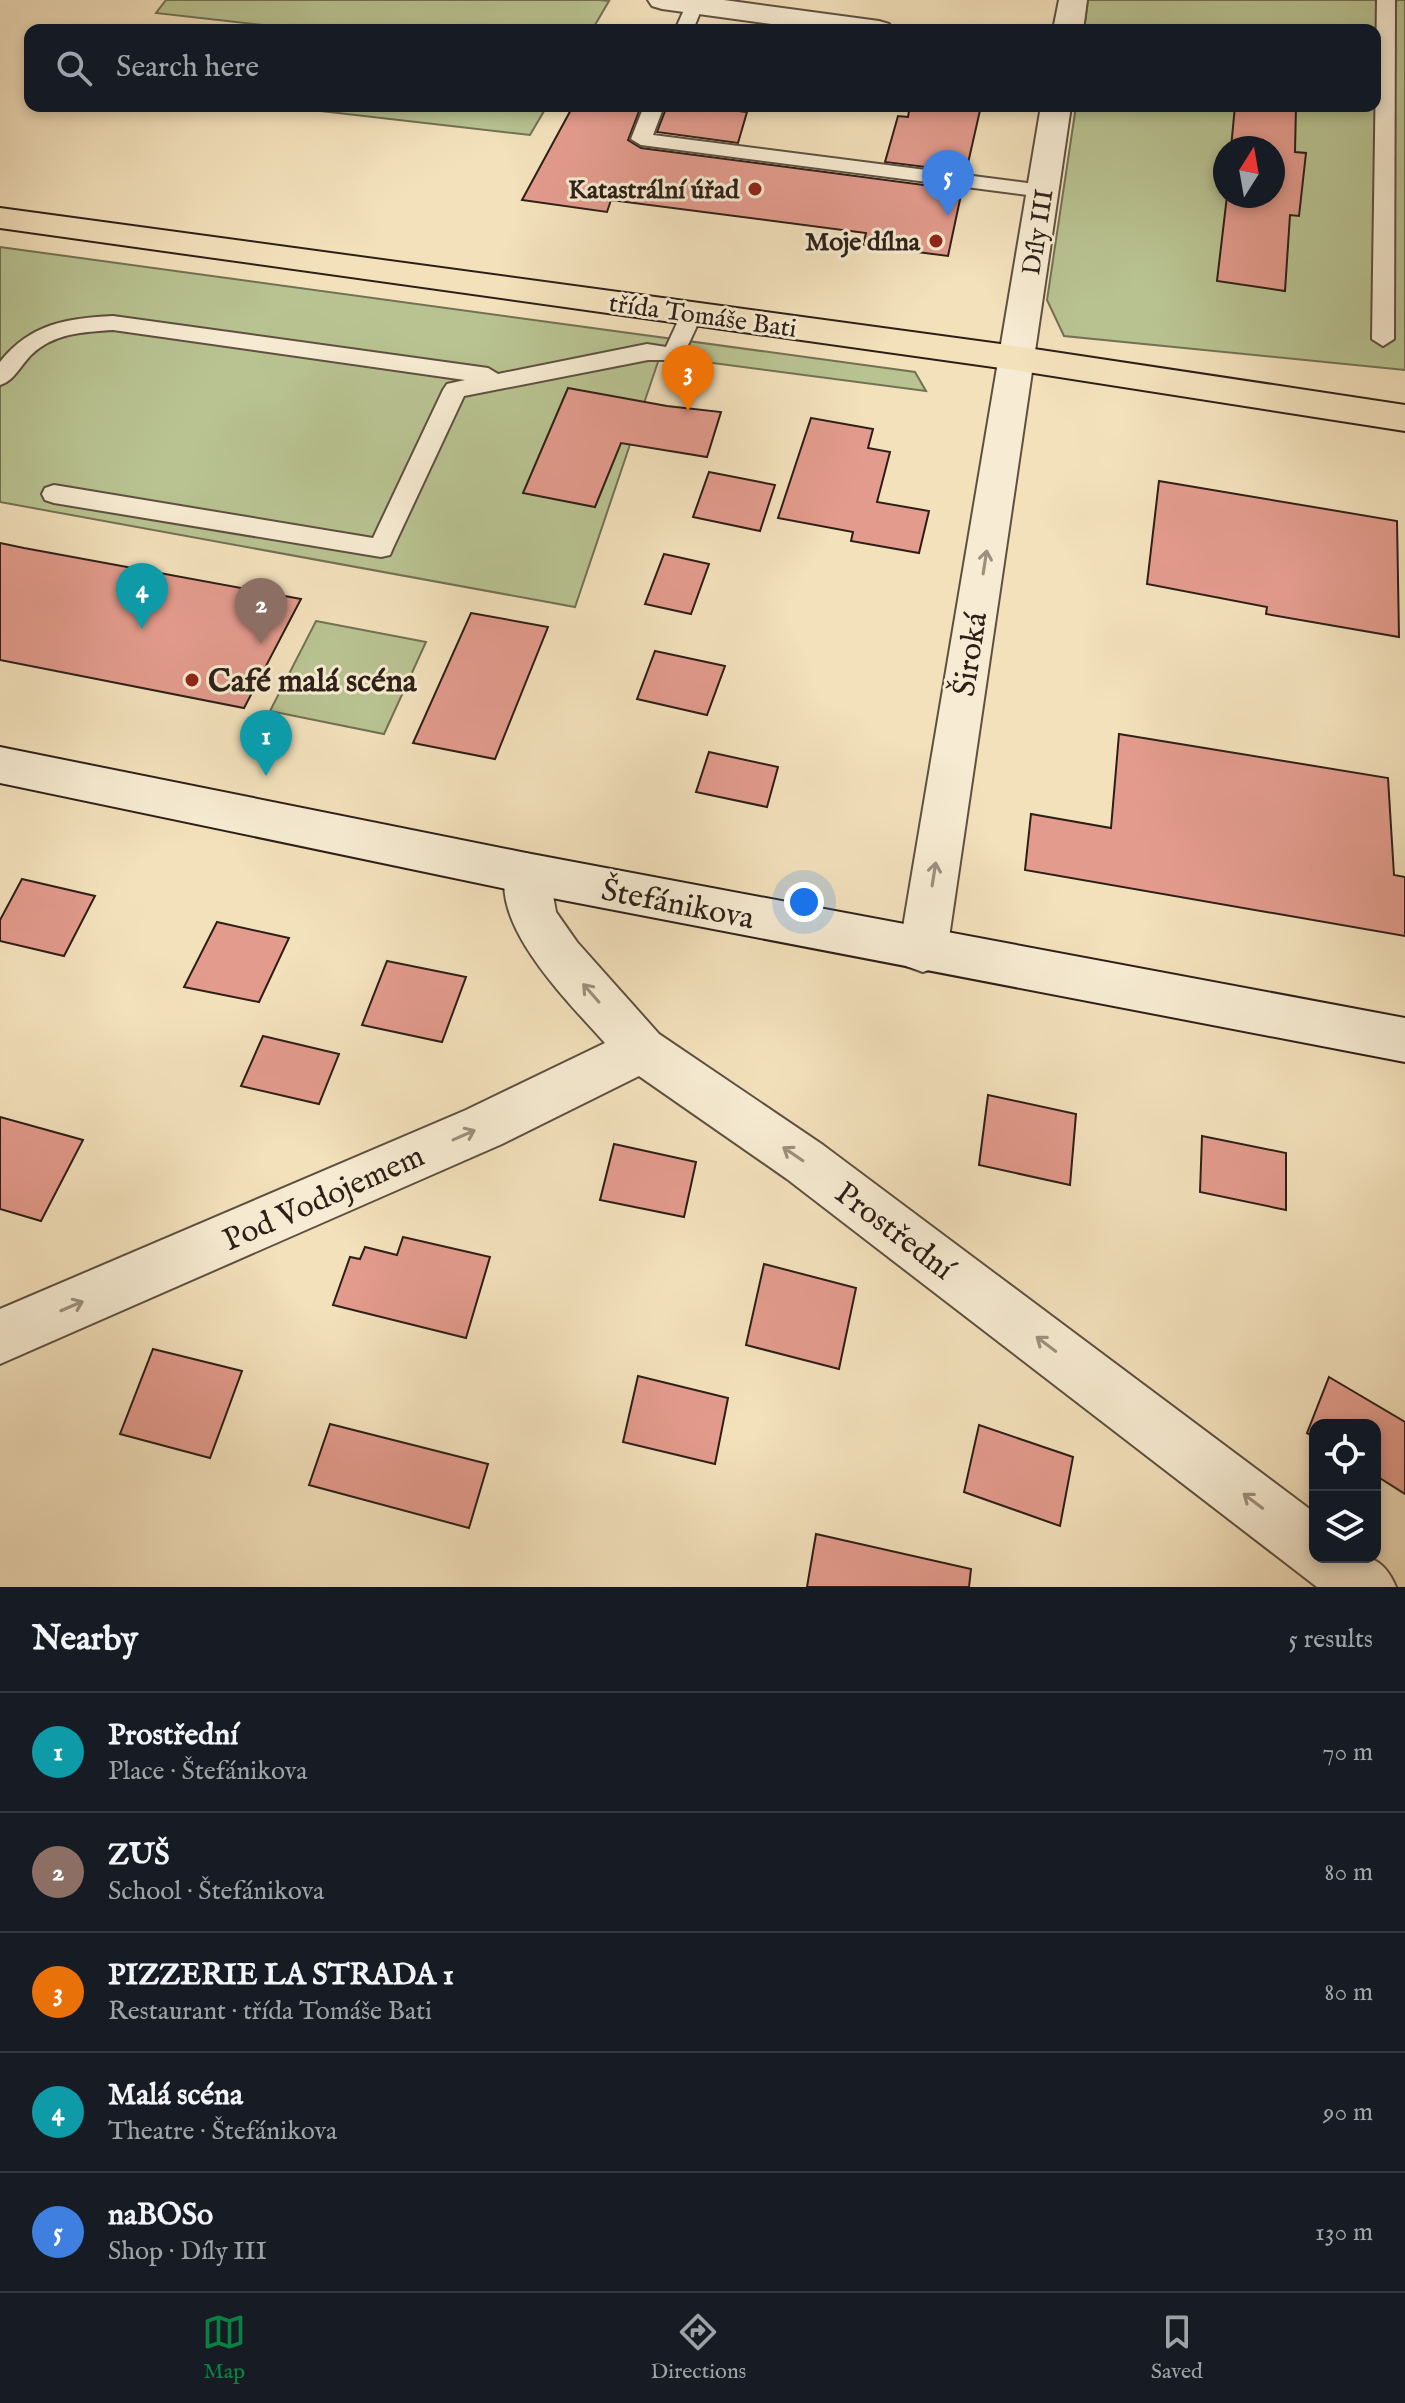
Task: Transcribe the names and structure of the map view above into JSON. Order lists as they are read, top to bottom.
{
  "streets": {
    "main road": ["třída Tomáše Bati"],
    "street": [
      "Díly III",
      "Široká",
      "Štefánikova",
      "Pod Vodojemem",
      "Prostřední"
    ]
  },
  "crossings": [
    ["Díly III", "třída Tomáše Bati"],
    ["Díly III", "Široká"],
    ["třída Tomáše Bati", "Široká"],
    ["Široká", "Štefánikova"],
    ["Štefánikova", "Prostřední"],
    ["Pod Vodojemem", "Prostřední"]
  ],
  "one_way": ["Široká", "Pod Vodojemem", "Prostřední"],
  "places": ["Katastrální úřad", "Moje dílna", "Café malá scéna"],
  "north": "top",
  "page": {
    "search": "Search here",
    "pins": [
      "5",
      "3",
      "4",
      "2",
      "1"
    ],
    "heading": ["Nearby", "5 results"],
    "list": [
      {
        "mark": "1",
        "name": "Prostřední",
        "note": "Place · Štefánikova",
        "value": "70 m"
      },
      {
        "mark": "2",
        "name": "ZUŠ",
        "note": "School · Štefánikova",
        "value": "80 m"
      },
      {
        "mark": "3",
        "name": "PIZZERIE LA STRADA 1",
        "note": "Restaurant · třída Tomáše Bati",
        "value": "80 m"
      },
      {
        "mark": "4",
        "name": "Malá scéna",
        "note": "Theatre · Štefánikova",
        "value": "90 m"
      },
      {
        "mark": "5",
        "name": "naBOSo",
        "note": "Shop · Díly III",
        "value": "130 m"
      }
    ],
    "nav": ["Map", "Directions", "Saved"]
  }
}
